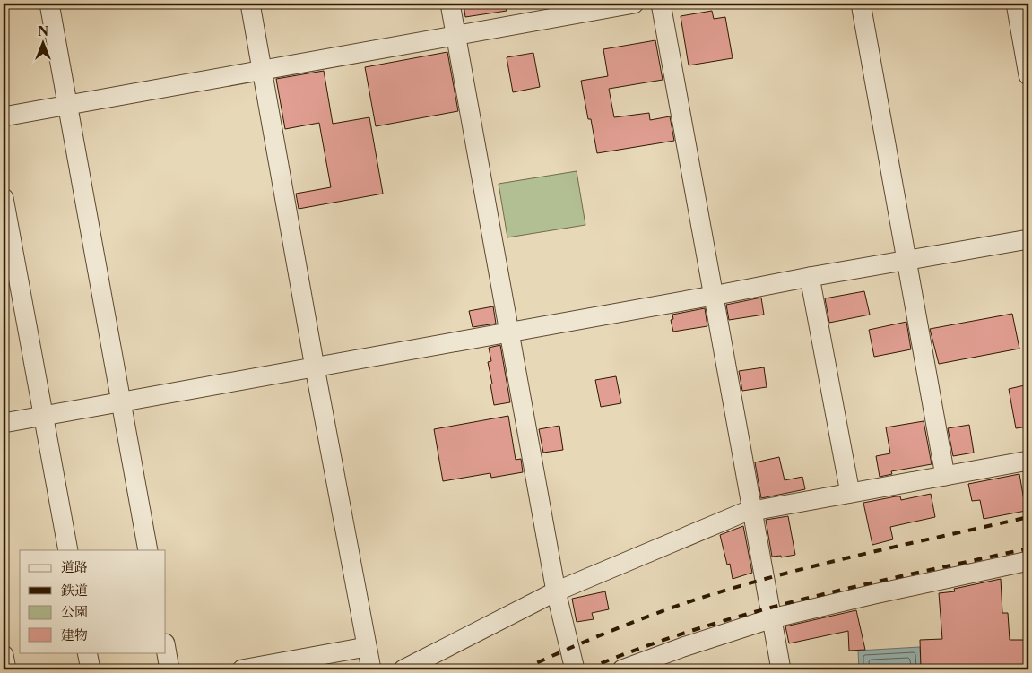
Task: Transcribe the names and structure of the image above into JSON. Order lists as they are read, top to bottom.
{
  "legend": [
    "道路",
    "鉄道",
    "公園",
    "建物"
  ],
  "north": "top"
}
